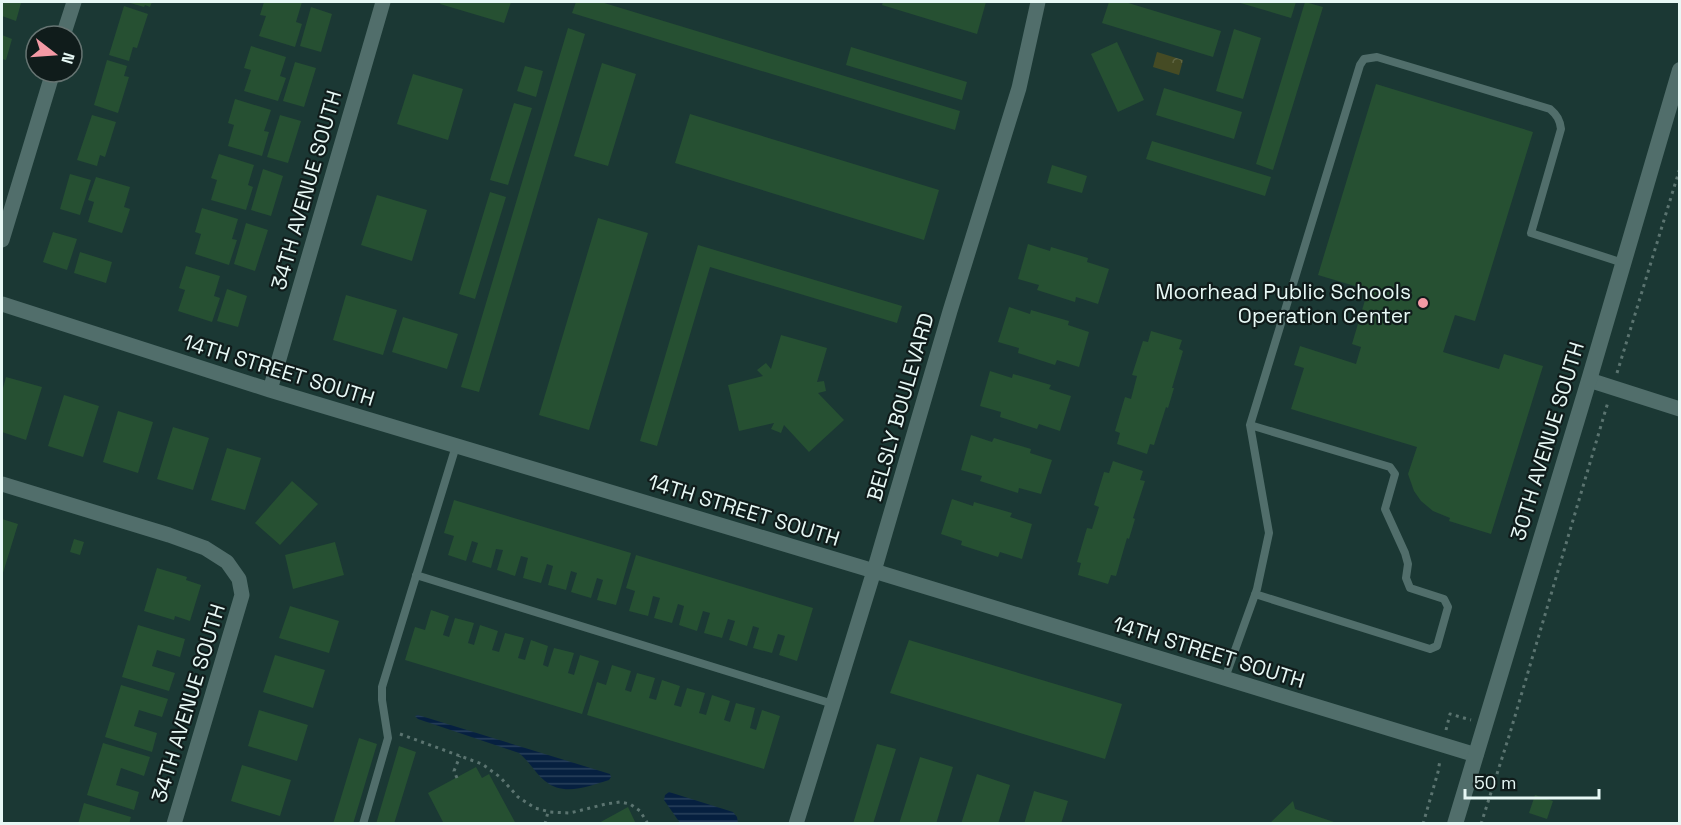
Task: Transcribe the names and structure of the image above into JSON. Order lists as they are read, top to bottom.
{
  "streets": {
    "street": [
      "34TH AVENUE SOUTH",
      "14TH STREET SOUTH",
      "BELSLY BOULEVARD",
      "30TH AVENUE SOUTH"
    ]
  },
  "crossings": [
    ["34TH AVENUE SOUTH", "14TH STREET SOUTH"],
    ["14TH STREET SOUTH", "BELSLY BOULEVARD"],
    ["14TH STREET SOUTH", "30TH AVENUE SOUTH"]
  ],
  "places": ["Moorhead Public Schools Operation Center"],
  "scale_bar": "50 m",
  "north": "right"
}
